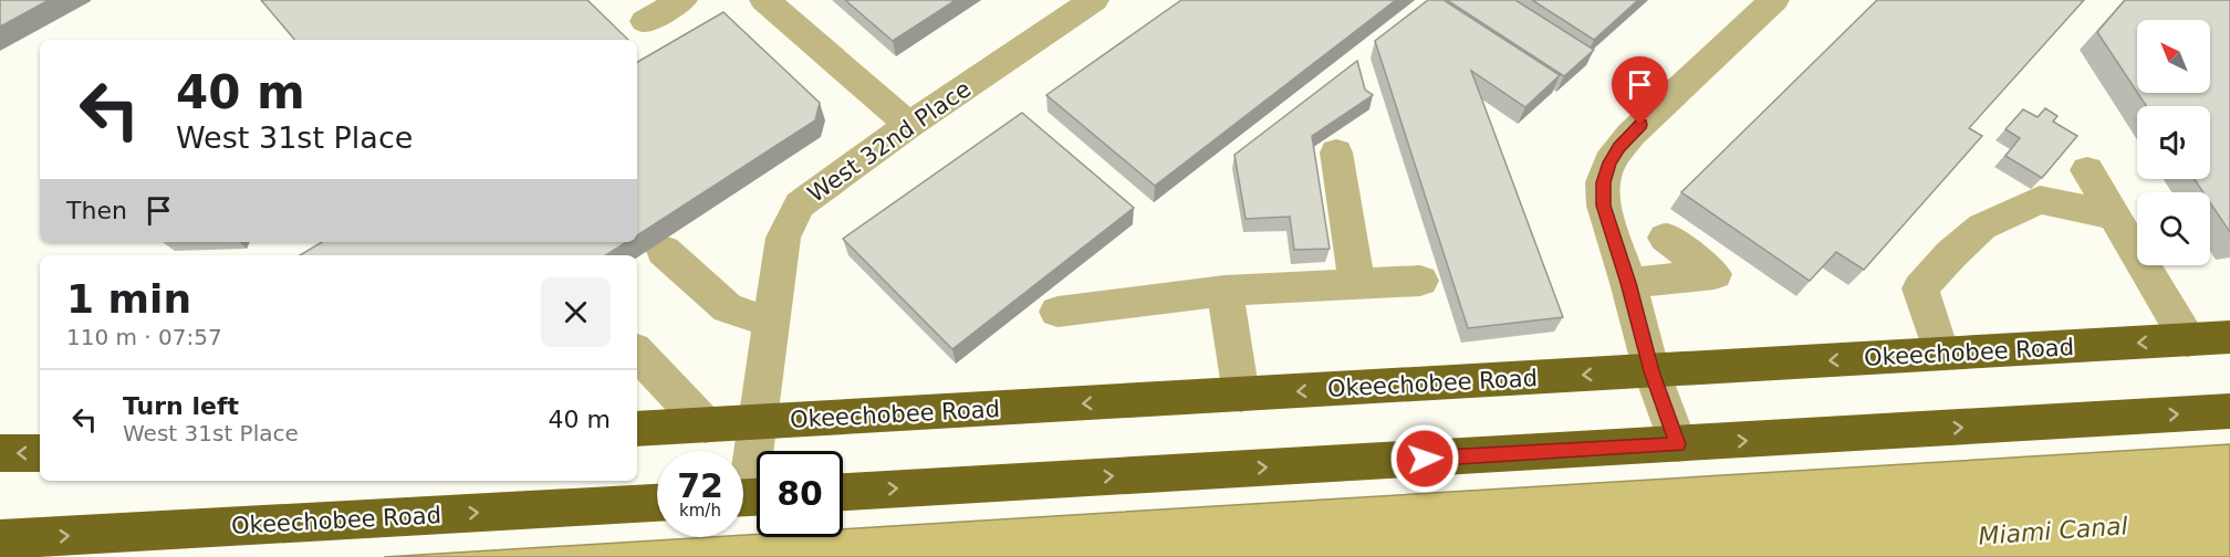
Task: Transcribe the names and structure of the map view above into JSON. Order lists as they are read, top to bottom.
{
  "streets": {
    "highway": ["Okeechobee Road"],
    "street": ["West 32nd Place"]
  },
  "crossings": [
    ["West 32nd Place", "Okeechobee Road"]
  ],
  "water": ["Miami Canal"],
  "north": "top left",
  "page": {
    "turn": ["40 m", "West 31st Place"],
    "then": "Then",
    "heading": ["1 min", "110 m · 07:57"],
    "list": [
      {
        "name": "Turn left",
        "note": "West 31st Place",
        "value": "40 m"
      }
    ],
    "speed": "72 km/h",
    "limit": "80"
  }
}
